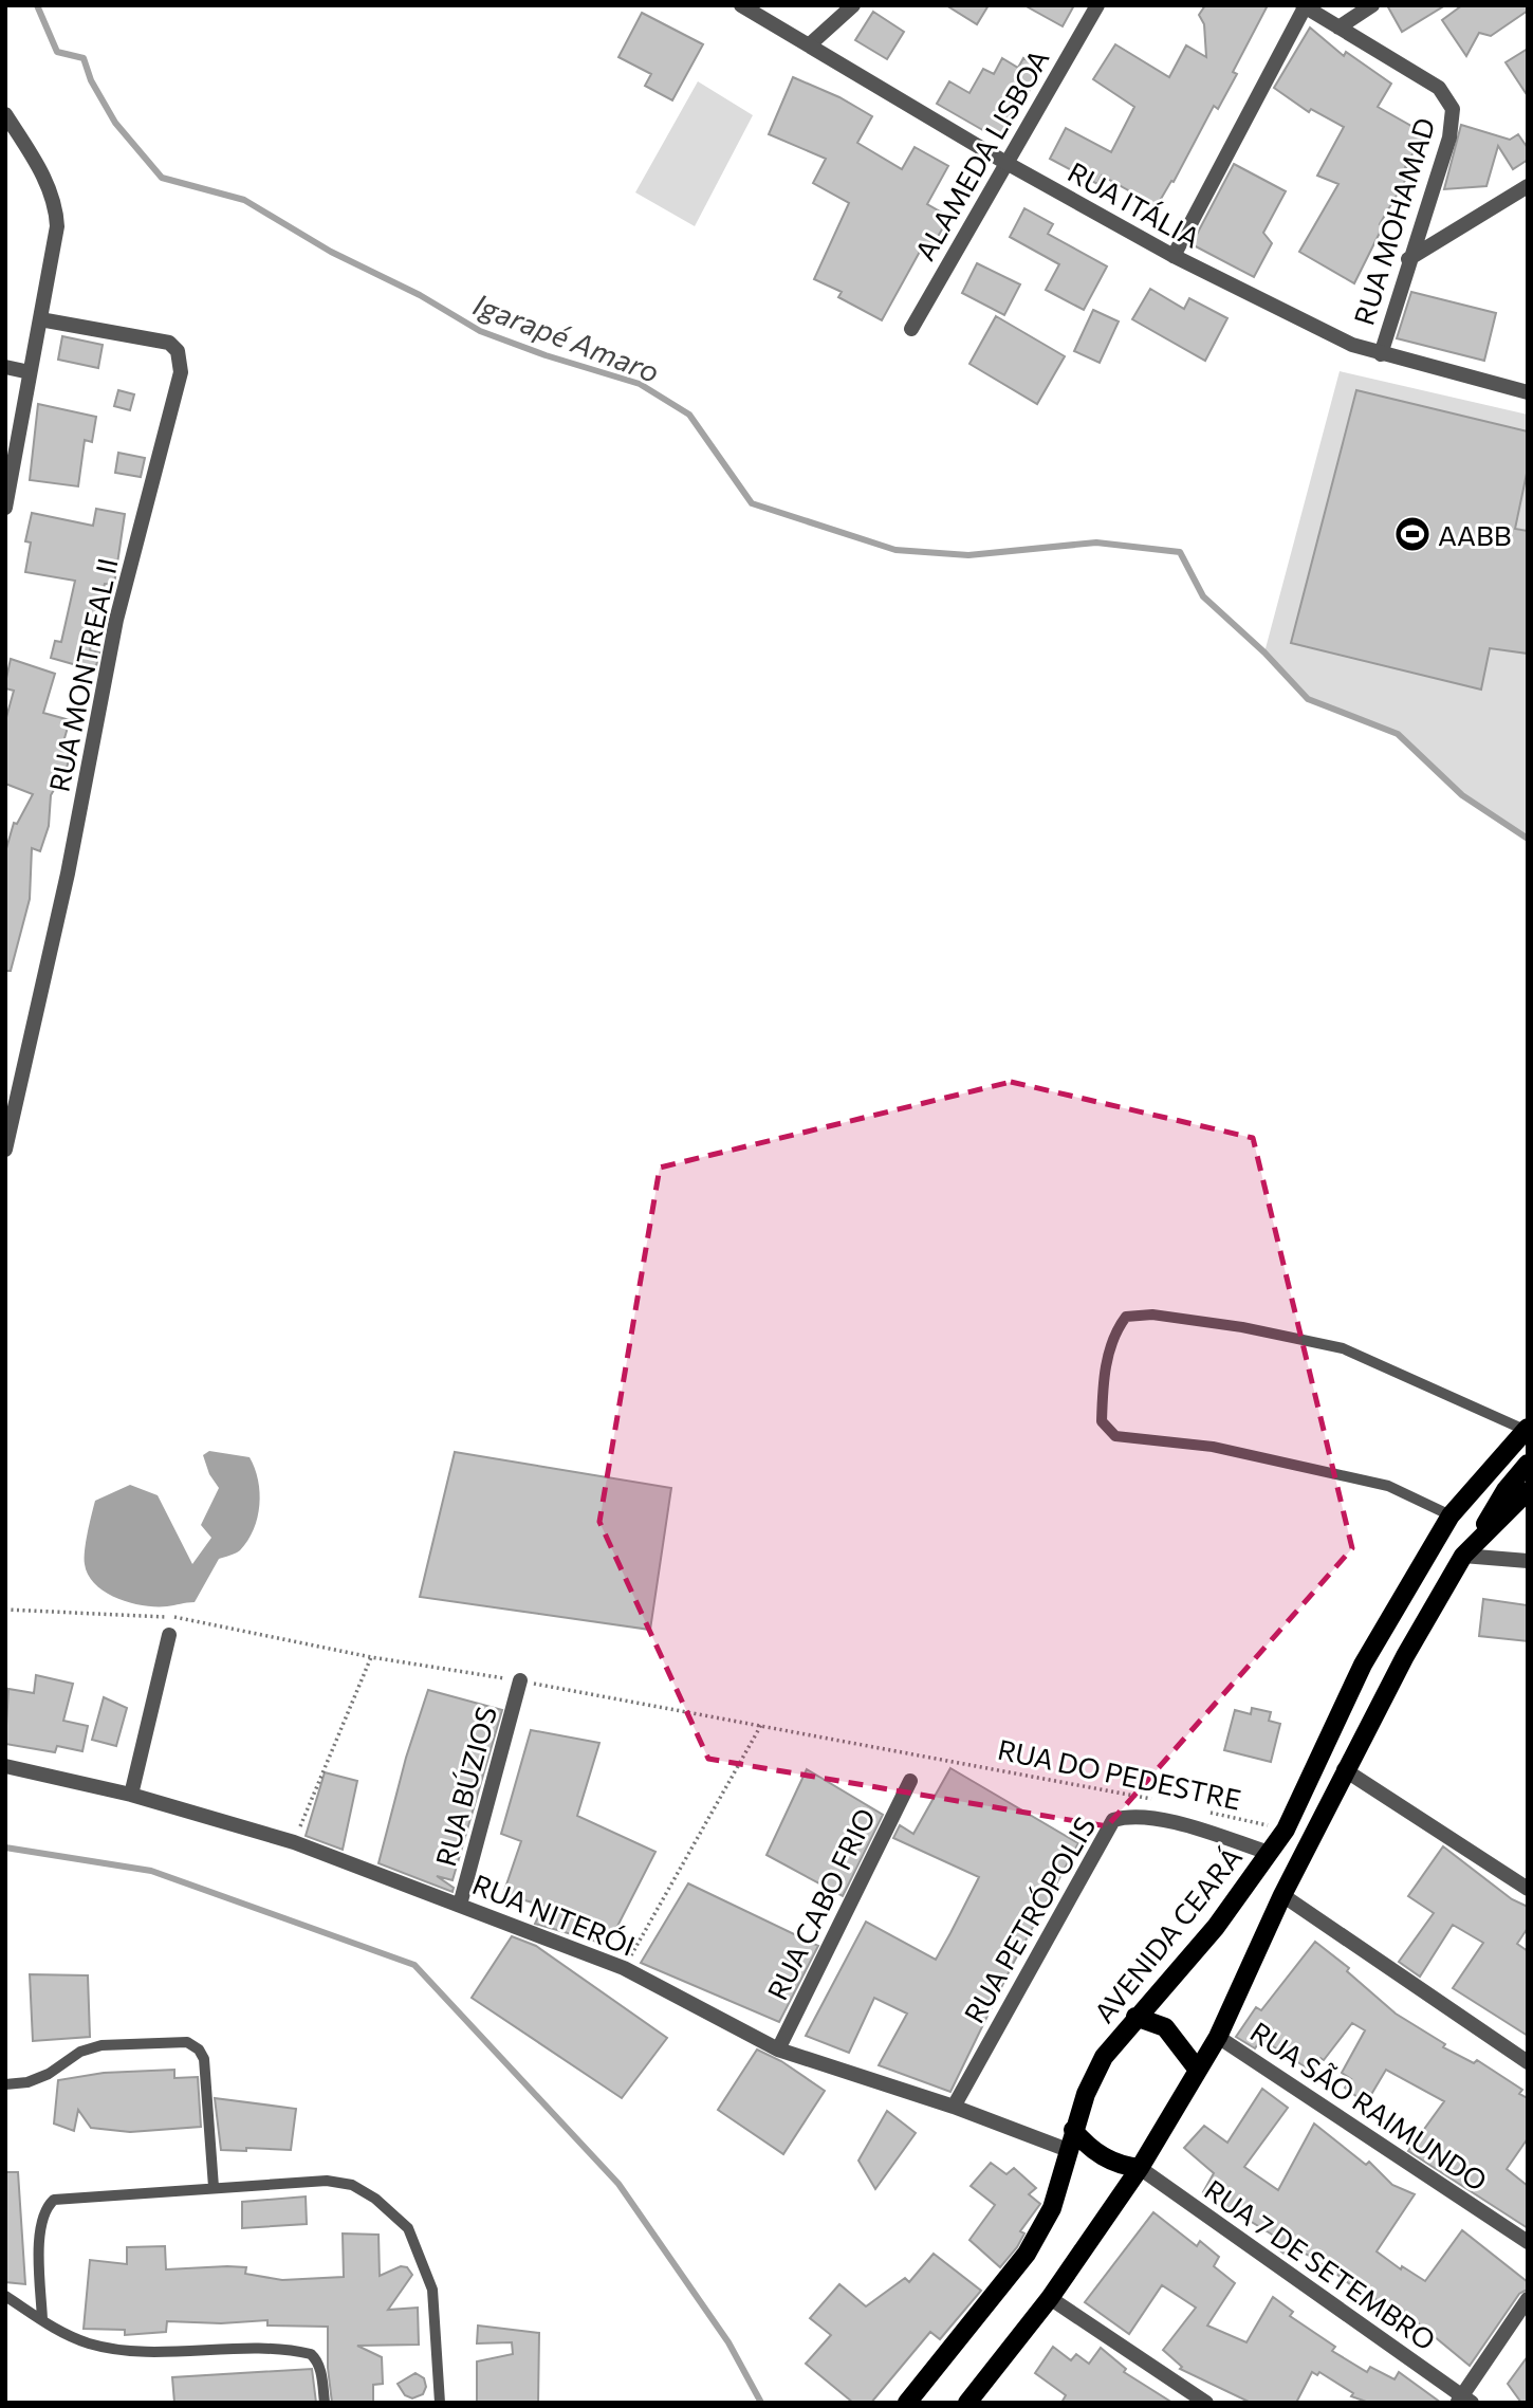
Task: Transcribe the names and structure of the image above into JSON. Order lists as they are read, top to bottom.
{
  "streets": {
    "main road": ["AVENIDA CEARÁ"],
    "street": [
      "ALAMEDA LISBOA",
      "RUA ITÁLIA",
      "RUA MOHAMAD",
      "RUA MONTREAL II",
      "RUA BÚZIOS",
      "RUA CABO FRIO",
      "RUA NITERÓI",
      "RUA PETRÓPOLIS",
      "RUA SÃO RAIMUNDO",
      "RUA 7 DE SETEMBRO"
    ],
    "path": ["RUA DO PEDESTRE"]
  },
  "crossings": [
    ["ALAMEDA LISBOA", "RUA ITÁLIA"],
    ["RUA ITÁLIA", "RUA MOHAMAD"],
    ["RUA DO PEDESTRE", "RUA BÚZIOS"],
    ["RUA DO PEDESTRE", "AVENIDA CEARÁ"],
    ["RUA BÚZIOS", "RUA NITERÓI"],
    ["RUA CABO FRIO", "RUA NITERÓI"],
    ["RUA NITERÓI", "RUA PETRÓPOLIS"],
    ["RUA NITERÓI", "AVENIDA CEARÁ"],
    ["RUA PETRÓPOLIS", "AVENIDA CEARÁ"]
  ],
  "water": ["Igarapé Amaro"],
  "places": {
    "sports": ["AABB"]
  }
}
